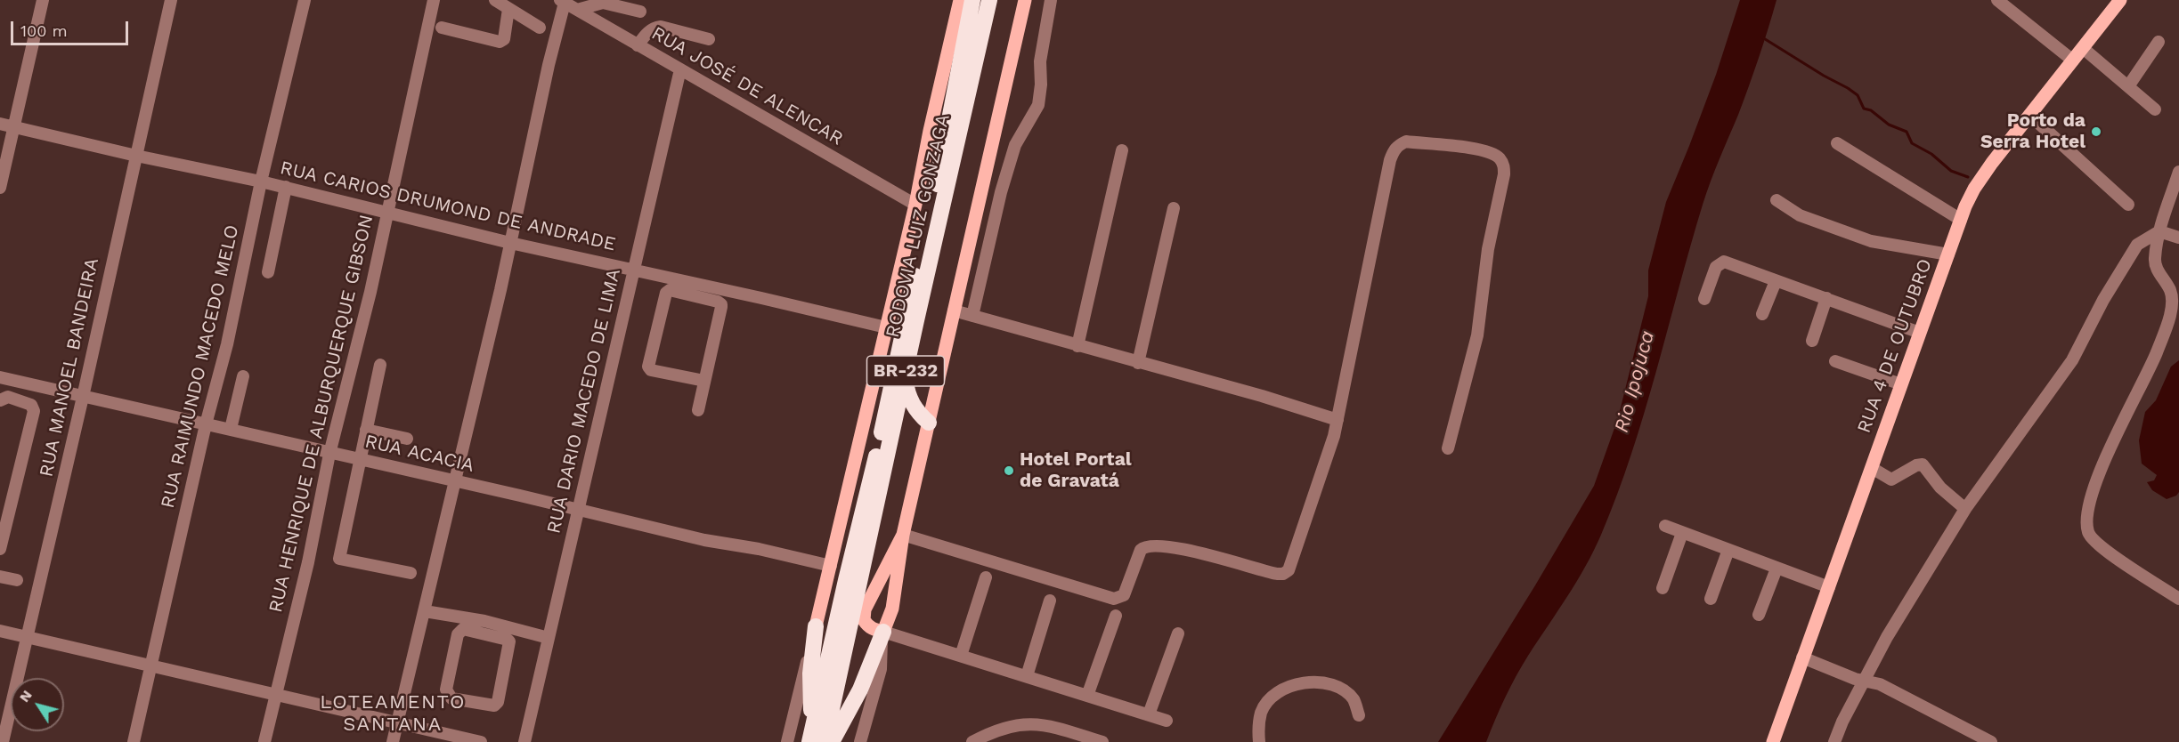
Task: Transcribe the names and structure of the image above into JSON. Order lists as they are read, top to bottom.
{
  "streets": {
    "highway": ["RODOVIA LUIZ GONZAGA", "BR-232"],
    "main road": ["RUA 4 DE OUTUBRO"],
    "street": [
      "RUA JOSÉ DE ALENCAR",
      "RUA CARIOS DRUMOND DE ANDRADE",
      "RUA RAIMUNDO MACEDO MELO",
      "RUA MANOEL BANDEIRA",
      "RUA DARIO MACEDO DE LIMA",
      "RUA HENRIQUE DE ALBURQUERQUE GIBSON",
      "RUA ACACIA"
    ]
  },
  "crossings": [
    ["RUA JOSÉ DE ALENCAR", "RUA DARIO MACEDO DE LIMA"],
    ["RUA CARIOS DRUMOND DE ANDRADE", "RUA RAIMUNDO MACEDO MELO"],
    ["RUA CARIOS DRUMOND DE ANDRADE", "RUA MANOEL BANDEIRA"],
    ["RUA CARIOS DRUMOND DE ANDRADE", "RUA DARIO MACEDO DE LIMA"],
    ["RUA CARIOS DRUMOND DE ANDRADE", "RUA HENRIQUE DE ALBURQUERQUE GIBSON"],
    ["RUA RAIMUNDO MACEDO MELO", "RUA ACACIA"],
    ["RUA MANOEL BANDEIRA", "RUA ACACIA"],
    ["RUA DARIO MACEDO DE LIMA", "RUA ACACIA"],
    ["RUA HENRIQUE DE ALBURQUERQUE GIBSON", "RUA ACACIA"]
  ],
  "districts": ["LOTEAMENTO SANTANA"],
  "water": ["Rio Ipojuca"],
  "places": ["Porto da Serra Hotel", "Hotel Portal de Gravatá"],
  "scale_bar": "100 m",
  "north": "top left"
}
